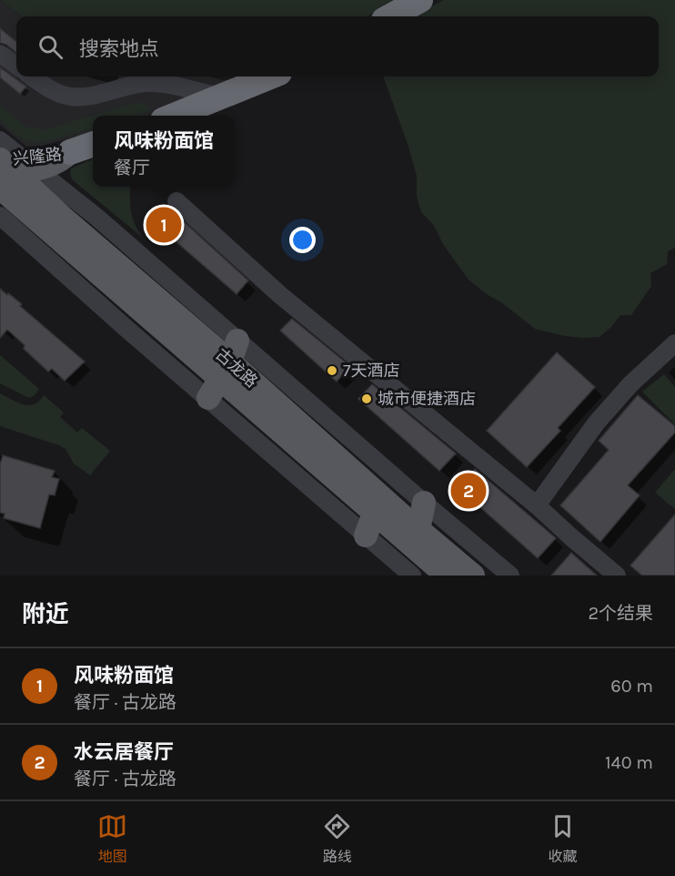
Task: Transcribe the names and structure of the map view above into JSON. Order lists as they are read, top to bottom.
{
  "streets": {
    "main road": ["兴隆路", "古龙路"]
  },
  "crossings": [
    ["兴隆路", "古龙路"]
  ],
  "places": ["7天酒店", "城市便捷酒店"],
  "page": {
    "search": "搜索地点",
    "popup": ["风味粉面馆", "餐厅"],
    "pins": ["1", "2"],
    "heading": ["附近", "2个结果"],
    "list": [
      {
        "mark": "1",
        "name": "风味粉面馆",
        "note": "餐厅 · 古龙路",
        "value": "60 m"
      },
      {
        "mark": "2",
        "name": "水云居餐厅",
        "note": "餐厅 · 古龙路",
        "value": "140 m"
      }
    ],
    "nav": ["地图", "路线", "收藏"]
  }
}
